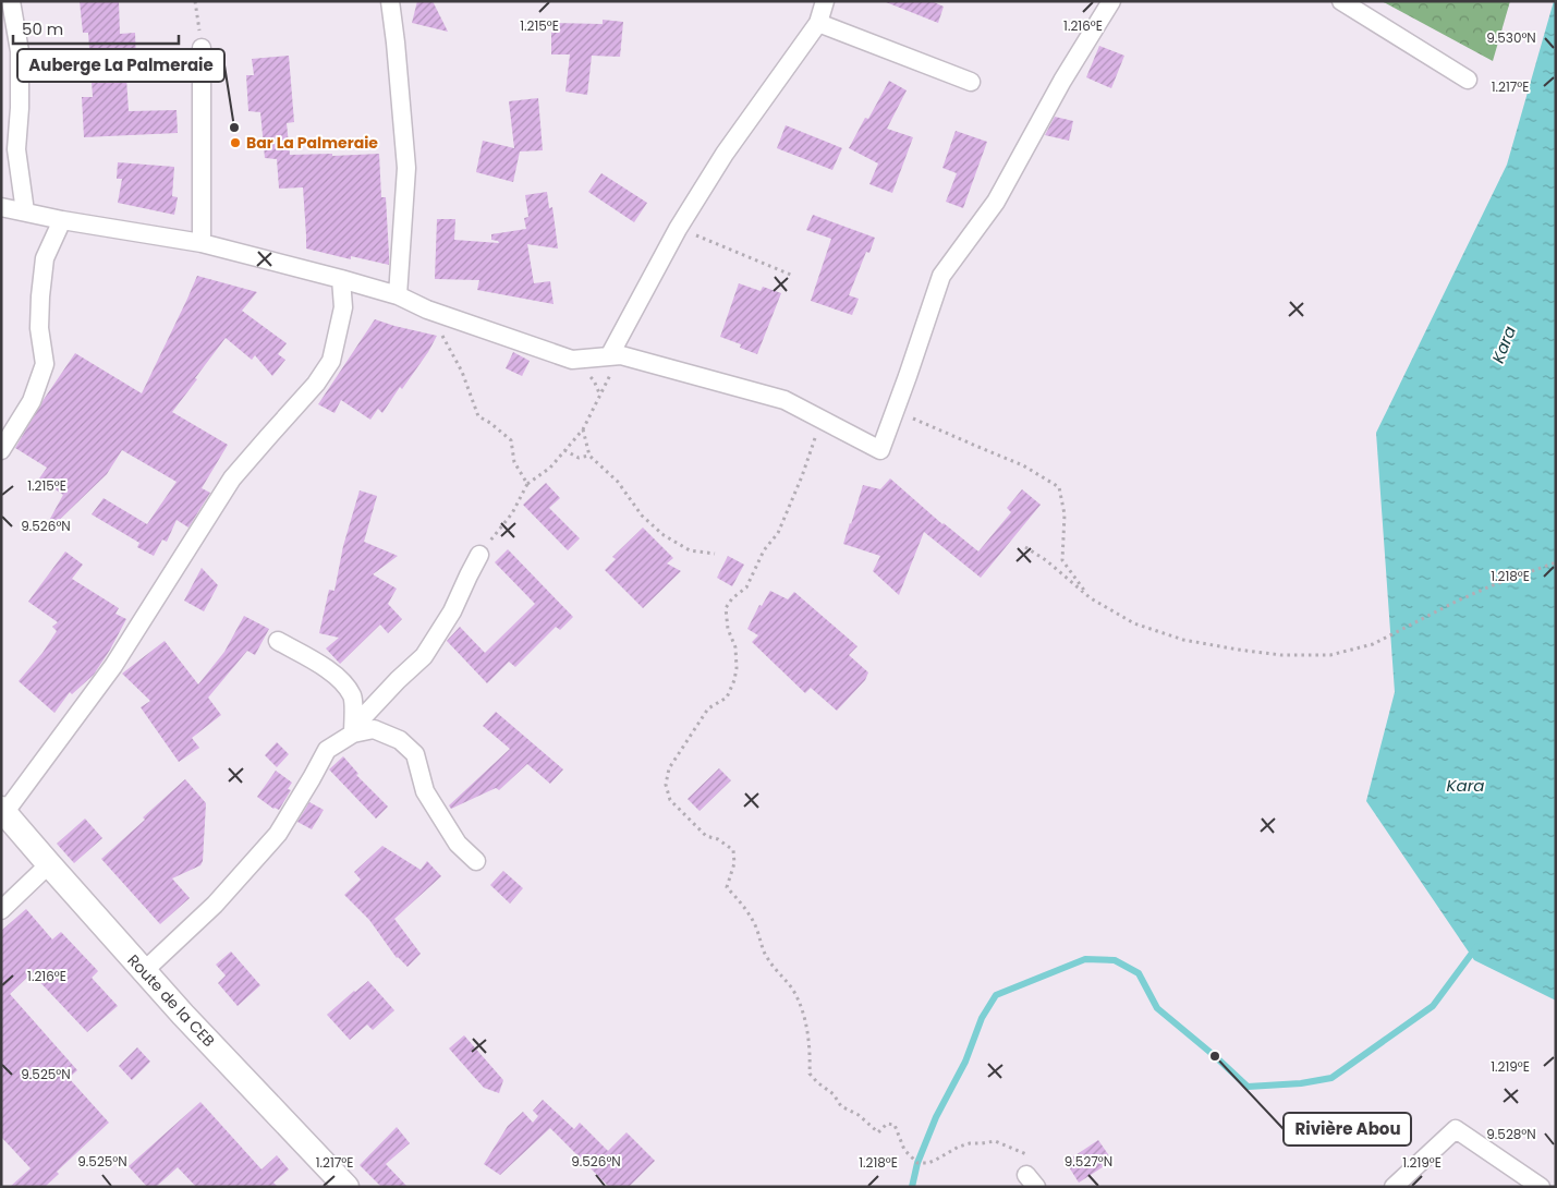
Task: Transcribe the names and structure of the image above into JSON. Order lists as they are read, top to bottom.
{
  "streets": {
    "main road": ["Route de la CEB"]
  },
  "water": ["Kara"],
  "places": ["Auberge La Palmeraie", "Bar La Palmeraie", "Rivière Abou"],
  "scale_bar": "50 m",
  "coordinates": [
    "1.215°E",
    "1.216°E",
    "9.530°N",
    "1.217°E",
    "9.526°N",
    "1.218°E",
    "1.219°E",
    "9.525°N",
    "9.528°N",
    "9.527°N"
  ]
}
